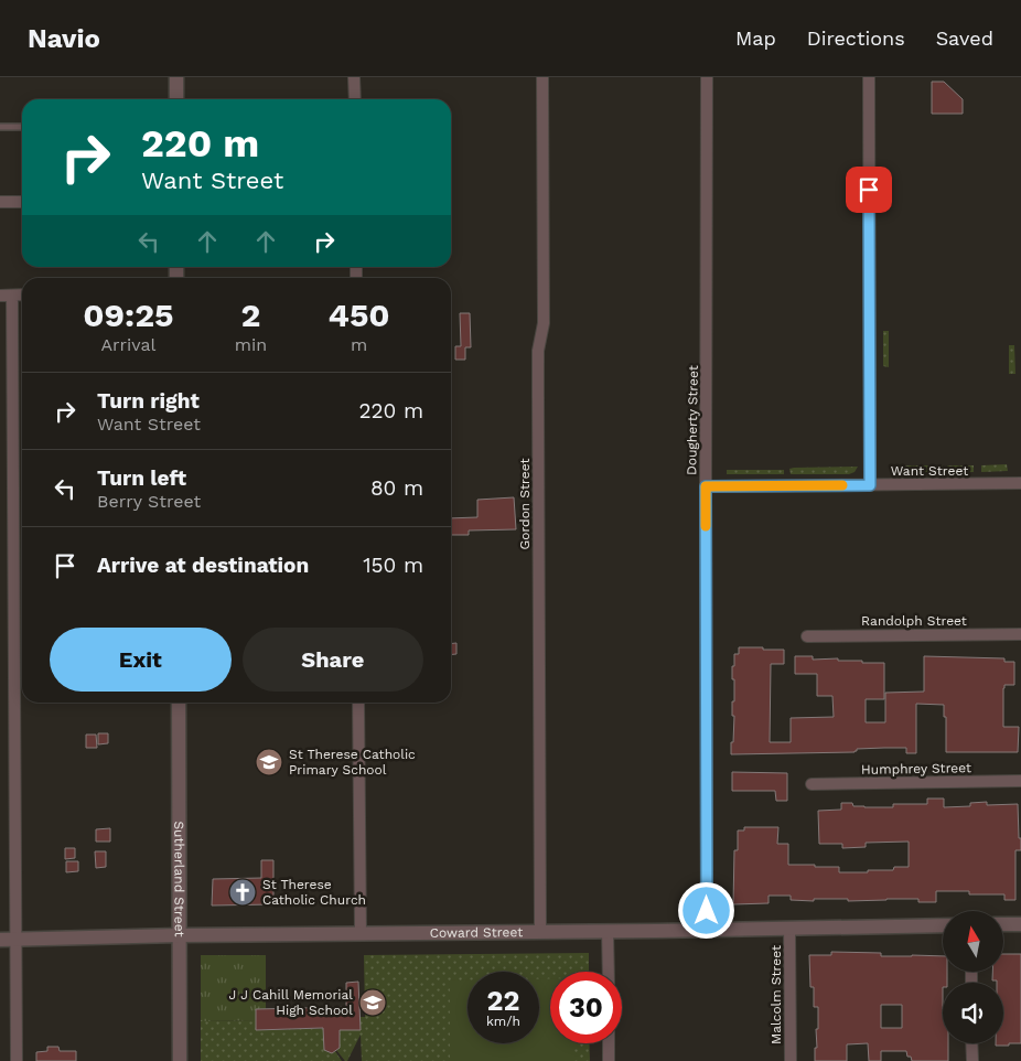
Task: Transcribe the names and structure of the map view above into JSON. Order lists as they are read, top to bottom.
{
  "streets": {
    "street": [
      "Dougherty Street",
      "Want Street",
      "Gordon Street",
      "Randolph Street",
      "Humphrey Street",
      "Sutherland Street",
      "Coward Street",
      "Malcolm Street"
    ]
  },
  "crossings": [
    ["Dougherty Street", "Want Street"],
    ["Dougherty Street", "Coward Street"],
    ["Gordon Street", "Coward Street"],
    ["Sutherland Street", "Coward Street"],
    ["Coward Street", "Malcolm Street"]
  ],
  "places": {
    "school or university": ["St Therese Catholic Primary School", "J J Cahill Memorial High School"],
    "church": ["St Therese Catholic Church"]
  },
  "north": "top",
  "page": {
    "header": "Navio",
    "nav": ["Map", "Directions", "Saved"],
    "turn": ["220 m", "Want Street"],
    "eta": [
      "09:25",
      "Arrival",
      "2",
      "min",
      "450",
      "m"
    ],
    "list": [
      {
        "name": "Turn right",
        "note": "Want Street",
        "value": "220 m"
      },
      {
        "name": "Turn left",
        "note": "Berry Street",
        "value": "80 m"
      },
      {
        "name": "Arrive at destination",
        "value": "150 m"
      }
    ],
    "buttons": ["Exit", "Share"],
    "speed": "22 km/h",
    "limit": "30"
  }
}
